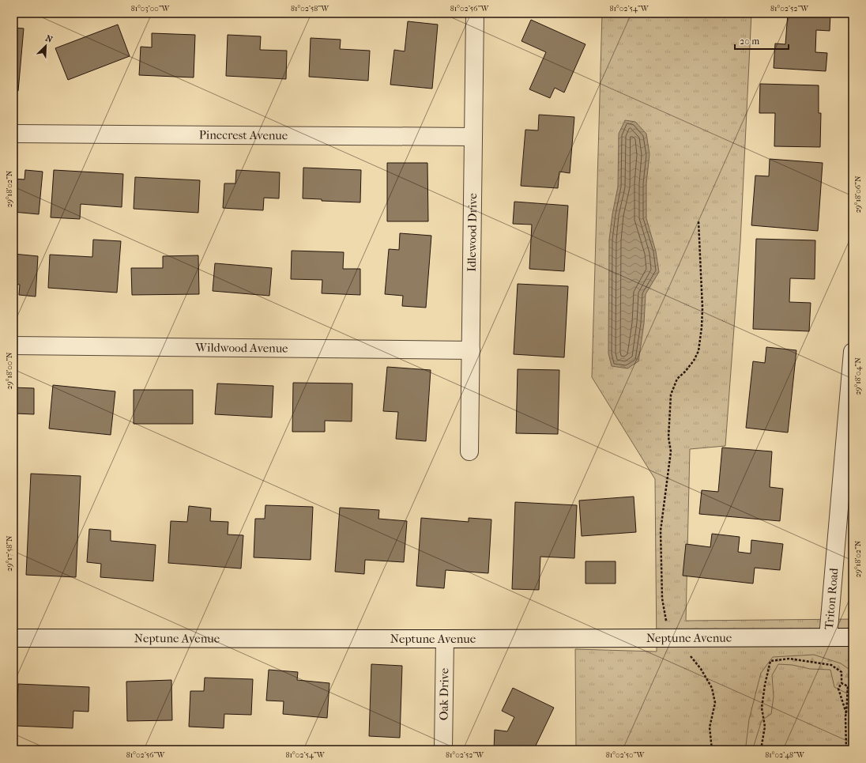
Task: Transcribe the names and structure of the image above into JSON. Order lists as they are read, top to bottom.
{
  "streets": {
    "street": [
      "Pinecrest Avenue",
      "Idlewood Drive",
      "Wildwood Avenue",
      "Triton Road",
      "Neptune Avenue",
      "Oak Drive"
    ]
  },
  "crossings": [
    ["Pinecrest Avenue", "Idlewood Drive"],
    ["Idlewood Drive", "Wildwood Avenue"],
    ["Triton Road", "Neptune Avenue"],
    ["Neptune Avenue", "Oak Drive"]
  ],
  "scale_bar": "20 m",
  "north": "top right",
  "coordinates": [
    "81°03'00\"W",
    "81°02'58\"W",
    "81°02'56\"W",
    "81°02'54\"W",
    "81°02'52\"W",
    "29°18'02\"N",
    "29°18'06\"N",
    "29°18'00\"N",
    "29°18'04\"N",
    "29°17'58\"N",
    "81°02'50\"W",
    "81°02'48\"W"
  ]
}
